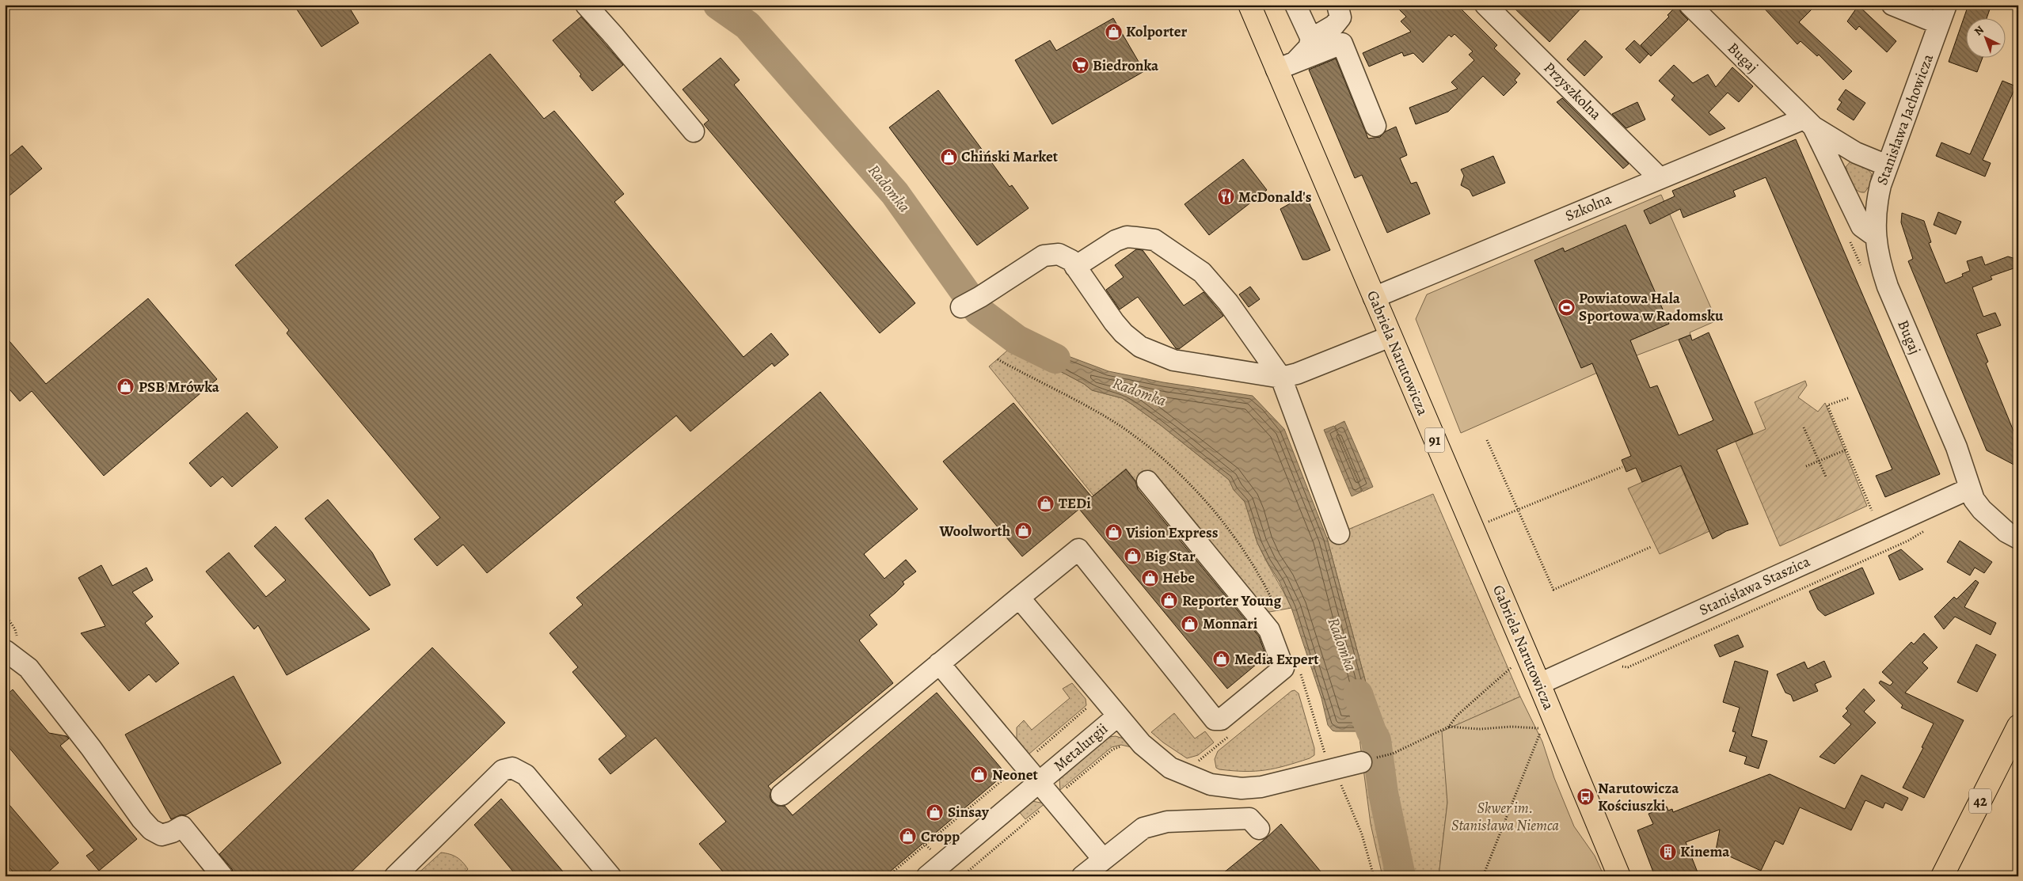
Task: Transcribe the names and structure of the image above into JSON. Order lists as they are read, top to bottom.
{
  "streets": {
    "main road": ["Gabriela Narutowicza", "91", "42"],
    "street": [
      "Bugaj",
      "Przyszkolna",
      "Stanisława Jachowicza",
      "Szkolna",
      "Stanisława Staszica",
      "Metalurgii"
    ]
  },
  "crossings": [
    ["Bugaj", "Stanisława Jachowicza"],
    ["Bugaj", "Szkolna"],
    ["Bugaj", "Stanisława Staszica"],
    ["Przyszkolna", "Szkolna"],
    ["Szkolna", "Gabriela Narutowicza"],
    ["Gabriela Narutowicza", "Stanisława Staszica"]
  ],
  "water": ["Radomka"],
  "parks": ["Skwer im. Stanisława Niemca"],
  "places": {
    "shop": [
      "Kolporter",
      "Chiński Market",
      "PSB Mrówka",
      "TEDi",
      "Woolworth",
      "Vision Express",
      "Big Star",
      "Hebe",
      "Reporter Young",
      "Monnari",
      "Media Expert",
      "Neonet",
      "Sinsay",
      "Cropp"
    ],
    "supermarket": ["Biedronka"],
    "restaurant": ["McDonald's"],
    "sports": ["Powiatowa Hala Sportowa w Radomsku"],
    "bus stop": ["Narutowicza Kościuszki"],
    "building": ["Kinema"]
  },
  "north": "top left"
}
